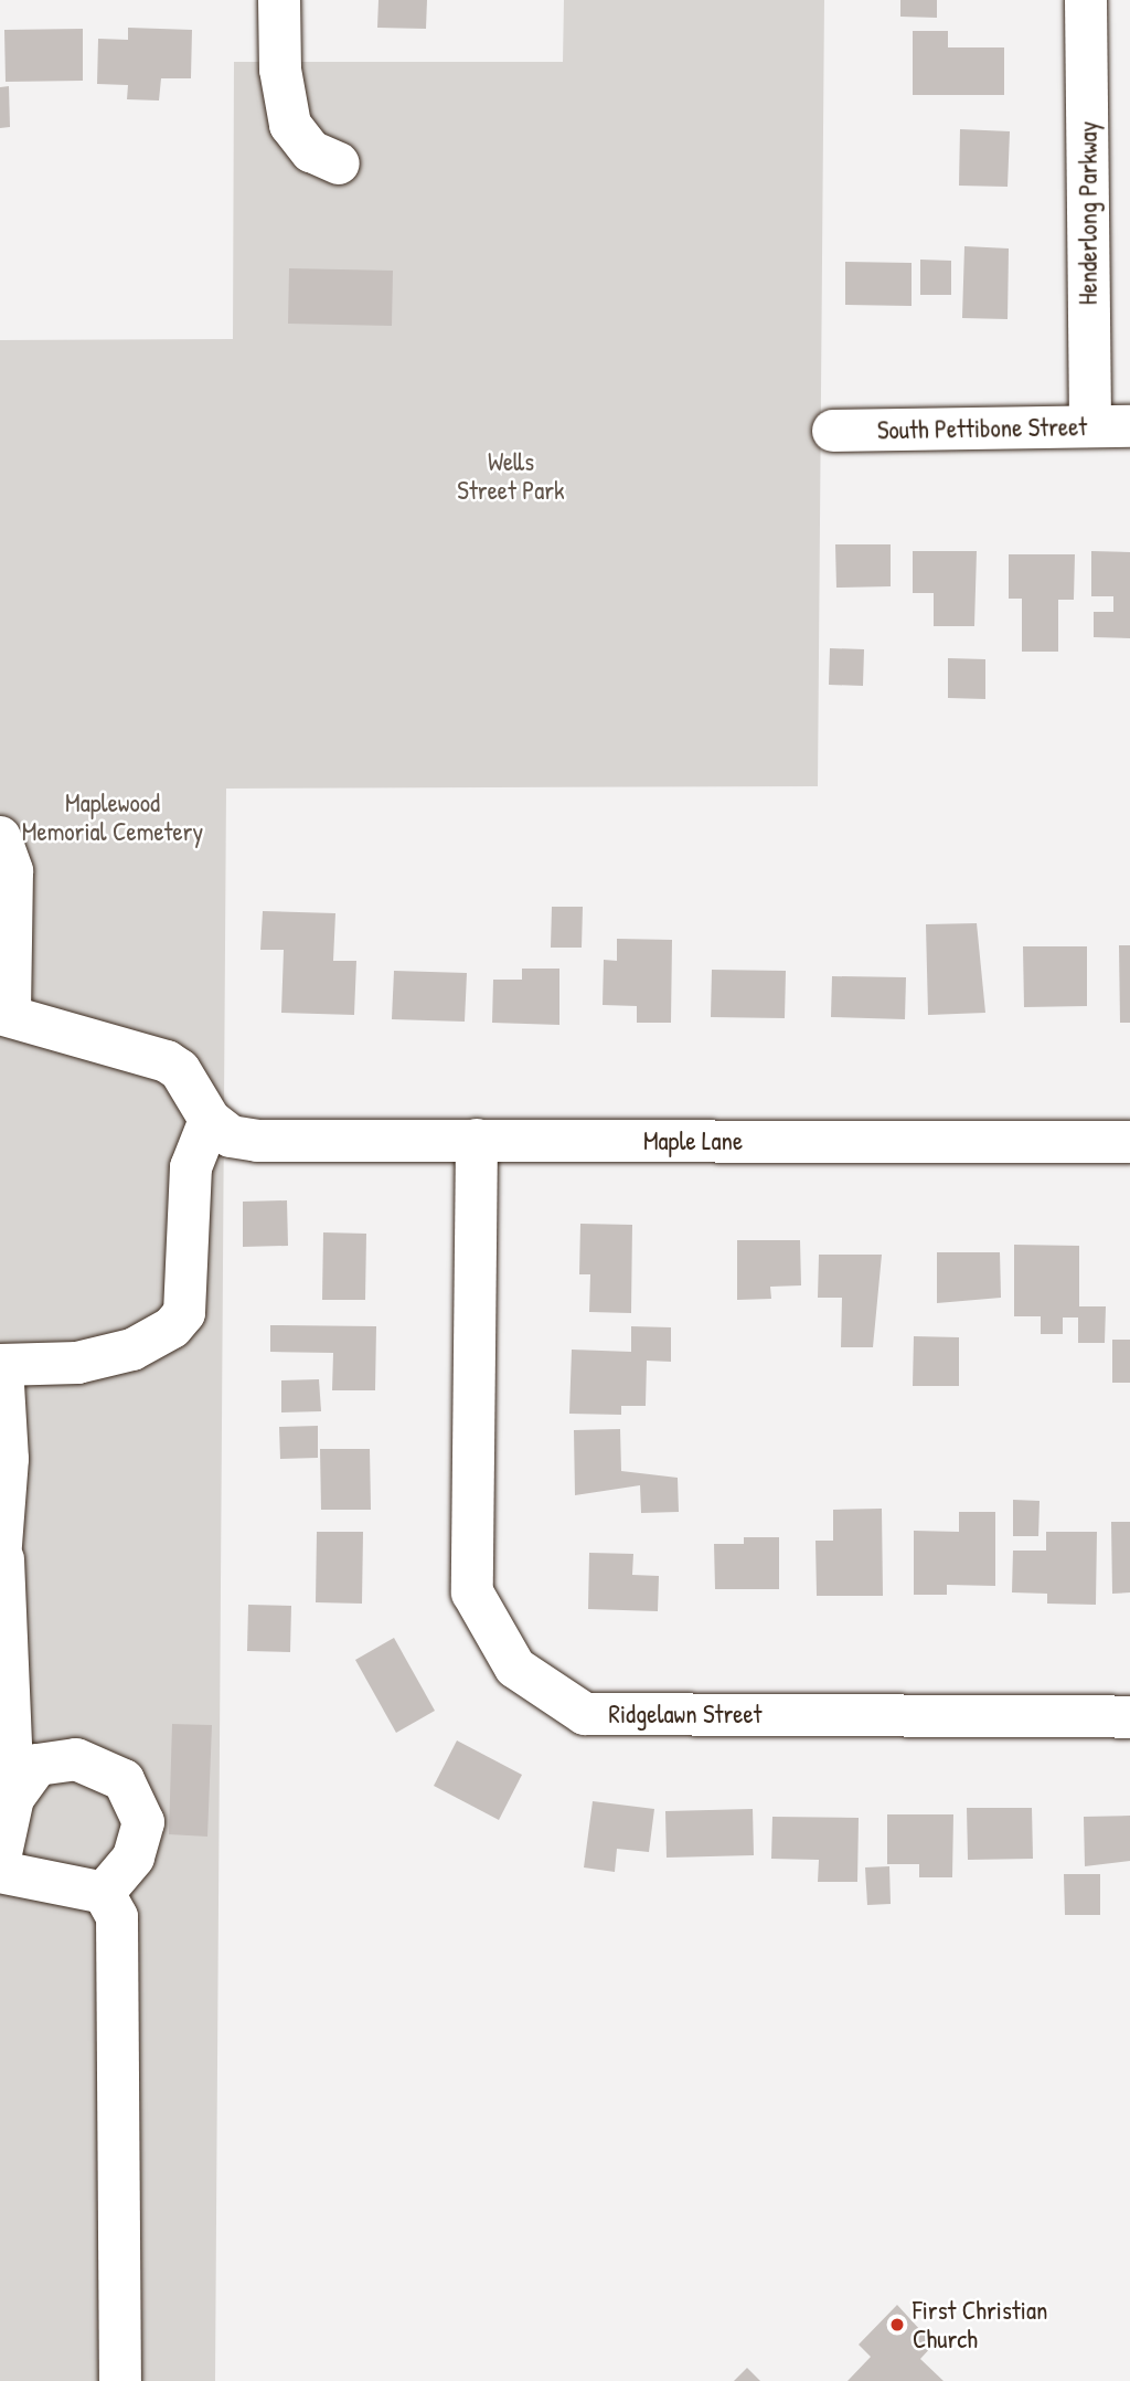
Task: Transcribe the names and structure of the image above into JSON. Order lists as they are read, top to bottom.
{
  "streets": {
    "street": [
      "Henderlong Parkway",
      "South Pettibone Street",
      "Maple Lane",
      "Ridgelawn Street"
    ]
  },
  "crossings": [
    ["Henderlong Parkway", "South Pettibone Street"],
    ["Maple Lane", "Ridgelawn Street"]
  ],
  "parks": ["Wells Street Park", "Maplewood Memorial Cemetery"],
  "places": ["First Christian Church"]
}
